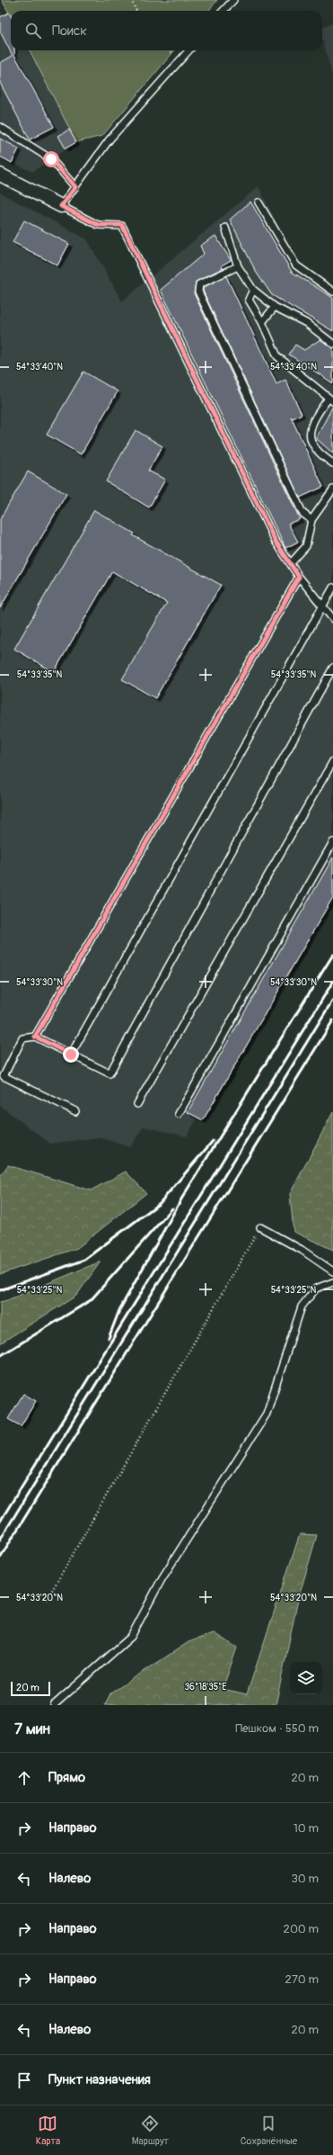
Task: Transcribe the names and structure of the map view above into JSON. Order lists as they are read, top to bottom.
{
  "scale_bar": "20 m",
  "page": {
    "search": "Поиск",
    "scale": "20 m",
    "heading": ["7 мин", "Пешком · 550 m"],
    "list": [
      ["Прямо", "20 m"],
      ["Направо", "10 m"],
      ["Налево", "30 m"],
      ["Направо", "200 m"],
      ["Направо", "270 m"],
      ["Налево", "20 m"],
      "Пункт назначения"
    ],
    "nav": ["Карта", "Маршрут", "Сохранённые"]
  },
  "coordinates": [
    "54°33'40\"N",
    "54°33'35\"N",
    "54°33'30\"N",
    "54°33'25\"N",
    "54°33'20\"N",
    "36°18'35\"E"
  ]
}
